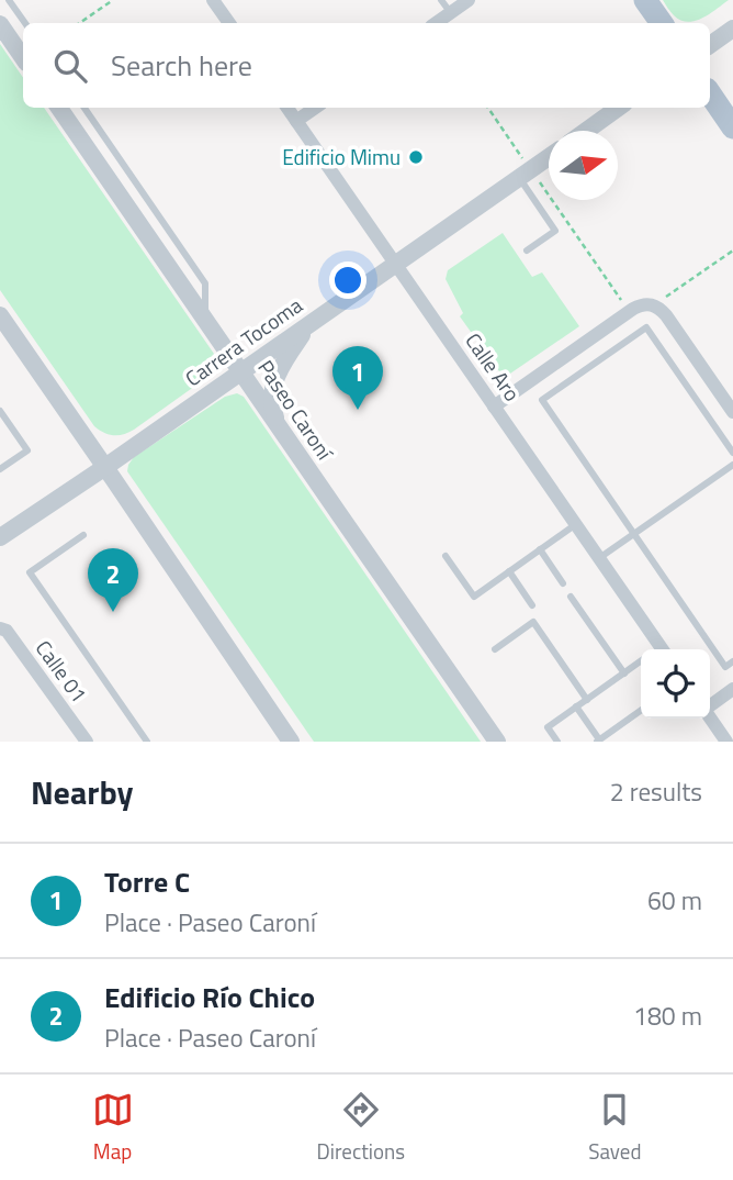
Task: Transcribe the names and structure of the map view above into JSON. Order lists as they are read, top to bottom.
{
  "streets": {
    "street": [
      "Carrera Tocoma",
      "Calle Aro",
      "Paseo Caroní",
      "Calle 01"
    ]
  },
  "crossings": [
    ["Carrera Tocoma", "Calle Aro"],
    ["Carrera Tocoma", "Paseo Caroní"]
  ],
  "places": ["Edificio Mimu"],
  "north": "right",
  "page": {
    "search": "Search here",
    "pins": ["1", "2"],
    "heading": ["Nearby", "2 results"],
    "list": [
      {
        "mark": "1",
        "name": "Torre C",
        "note": "Place · Paseo Caroní",
        "value": "60 m"
      },
      {
        "mark": "2",
        "name": "Edificio Río Chico",
        "note": "Place · Paseo Caroní",
        "value": "180 m"
      }
    ],
    "nav": ["Map", "Directions", "Saved"]
  }
}
